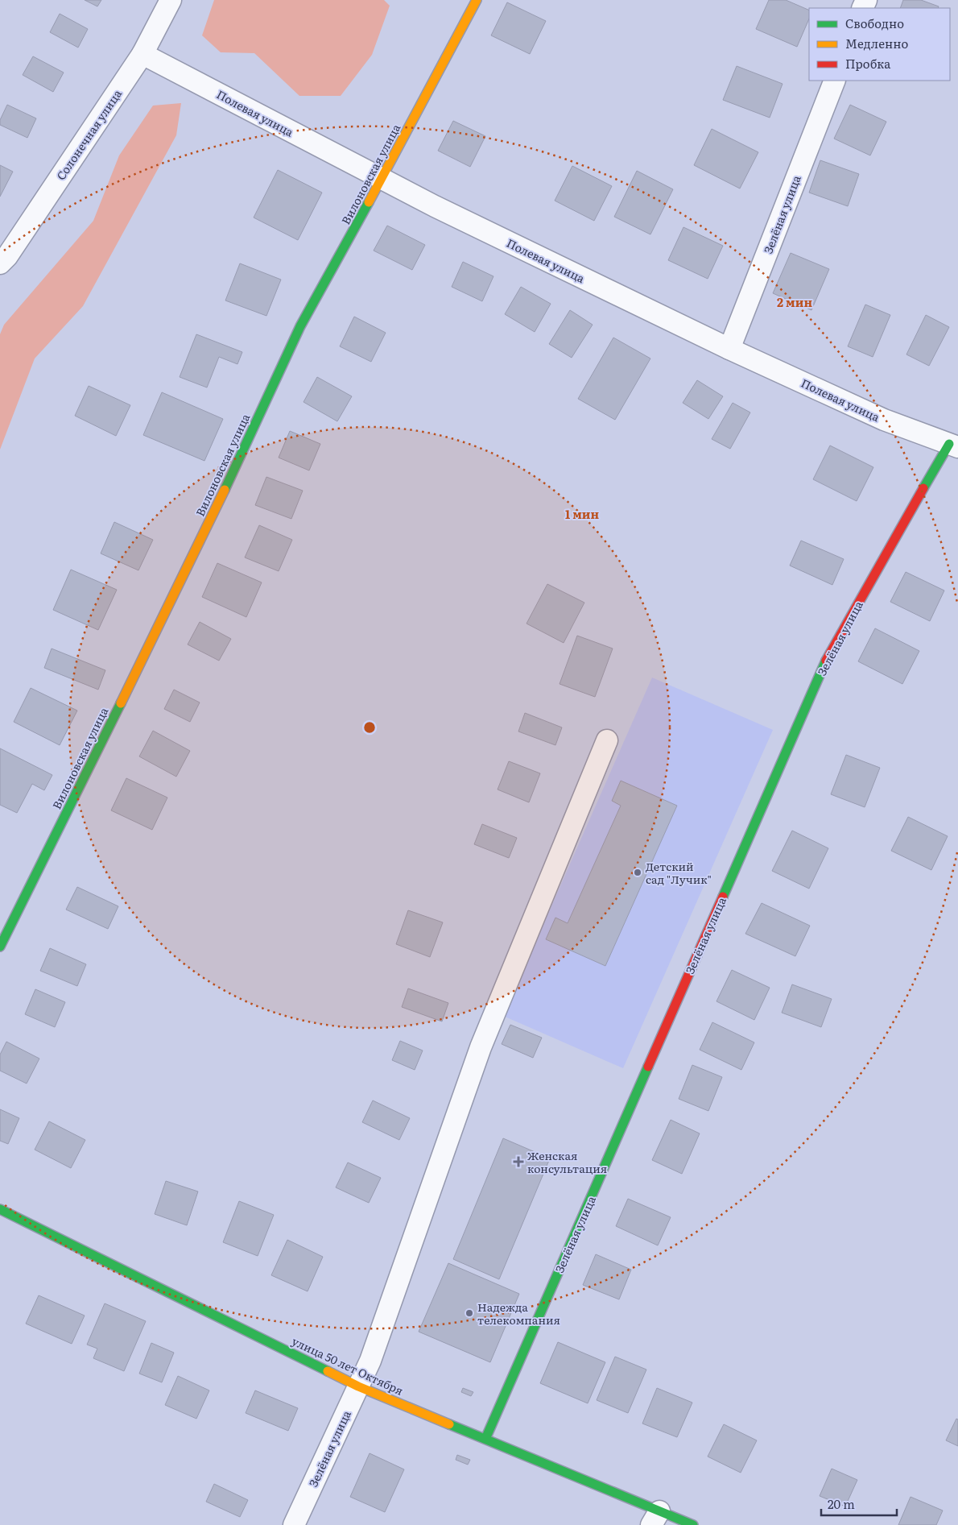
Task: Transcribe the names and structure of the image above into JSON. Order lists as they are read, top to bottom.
{
  "streets": {
    "street": [
      "Полевая улица",
      "Солонечная улица",
      "Вилоновская улица",
      "Зелёная улица",
      "улица 50 лет Октября"
    ]
  },
  "crossings": [
    ["Полевая улица", "Солонечная улица"],
    ["Полевая улица", "Вилоновская улица"],
    ["Полевая улица", "Зелёная улица"],
    ["Зелёная улица", "улица 50 лет Октября"]
  ],
  "places": {
    "other": ["Детский сад \"Лучик\"", "Надежда телекомпания"],
    "health": ["Женская консультация"]
  },
  "legend": ["Свободно", "Медленно", "Пробка"],
  "scale_bar": "20 m",
  "rings": ["2 мин", "1 мин"]
}
